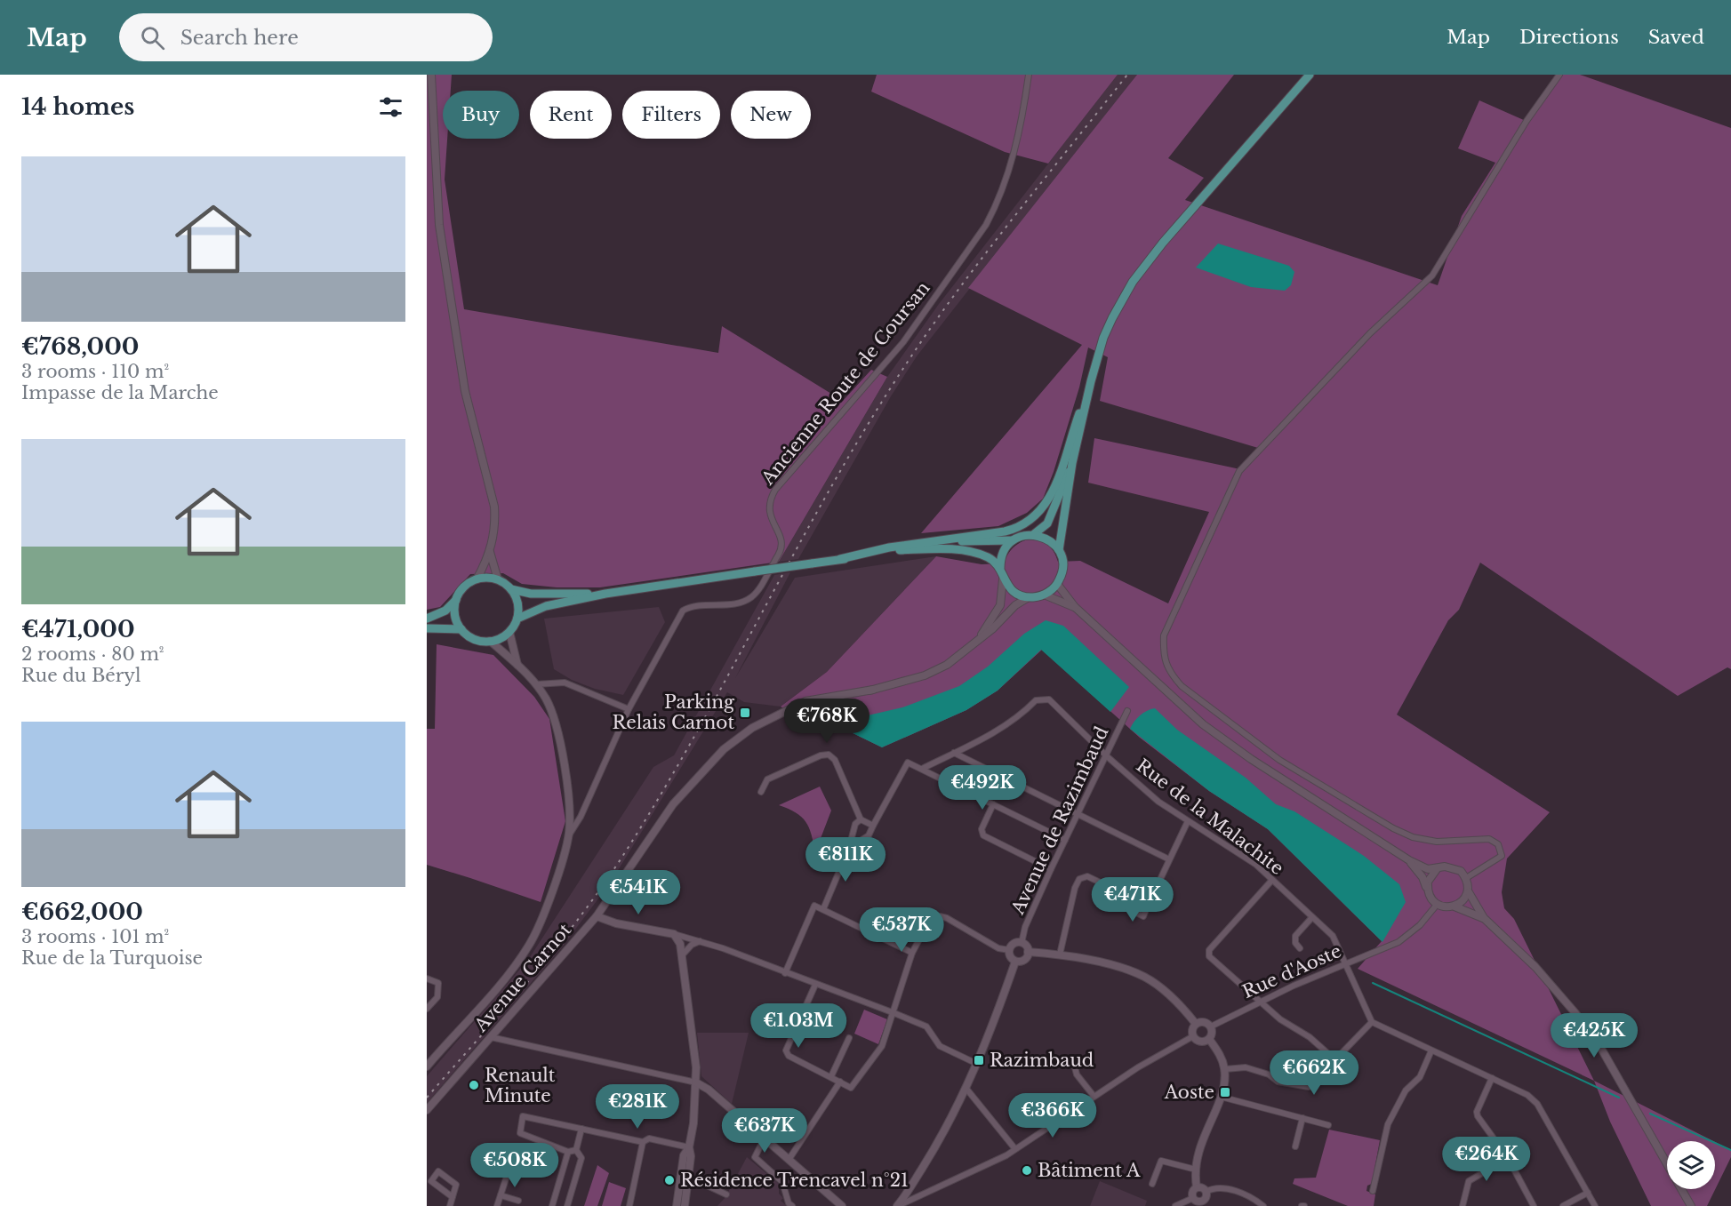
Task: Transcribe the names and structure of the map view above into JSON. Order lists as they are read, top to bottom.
{
  "streets": {
    "main road": ["Avenue Carnot"],
    "street": [
      "Ancienne Route de Coursan",
      "Rue de la Malachite",
      "Avenue de Razimbaud",
      "Rue d'Aoste"
    ]
  },
  "crossings": [
    ["Rue de la Malachite", "Avenue de Razimbaud"],
    ["Rue de la Malachite", "Rue d'Aoste"]
  ],
  "places": {
    "transit": ["Parking Relais Carnot", "Razimbaud", "Aoste"],
    "other": ["Renault Minute", "Bâtiment A", "Résidence Trencavel n°21"]
  },
  "page": {
    "header": "Map",
    "search": "Search here",
    "nav": ["Map", "Directions", "Saved"],
    "heading": "14 homes",
    "chip": [
      "Buy",
      "Rent",
      "Filters",
      "New"
    ],
    "list": [
      {
        "name": "€768,000",
        "note": "3 rooms · 110 m² · Impasse de la Marche"
      },
      {
        "name": "€471,000",
        "note": "2 rooms · 80 m² · Rue du Béryl"
      },
      {
        "name": "€662,000",
        "note": "3 rooms · 101 m² · Rue de la Turquoise"
      }
    ],
    "price": [
      "€768K",
      "€492K",
      "€811K",
      "€541K",
      "€471K",
      "€537K",
      "€1.03M",
      "€425K",
      "€662K",
      "€281K",
      "€366K",
      "€637K",
      "€264K",
      "€508K"
    ]
  }
}
